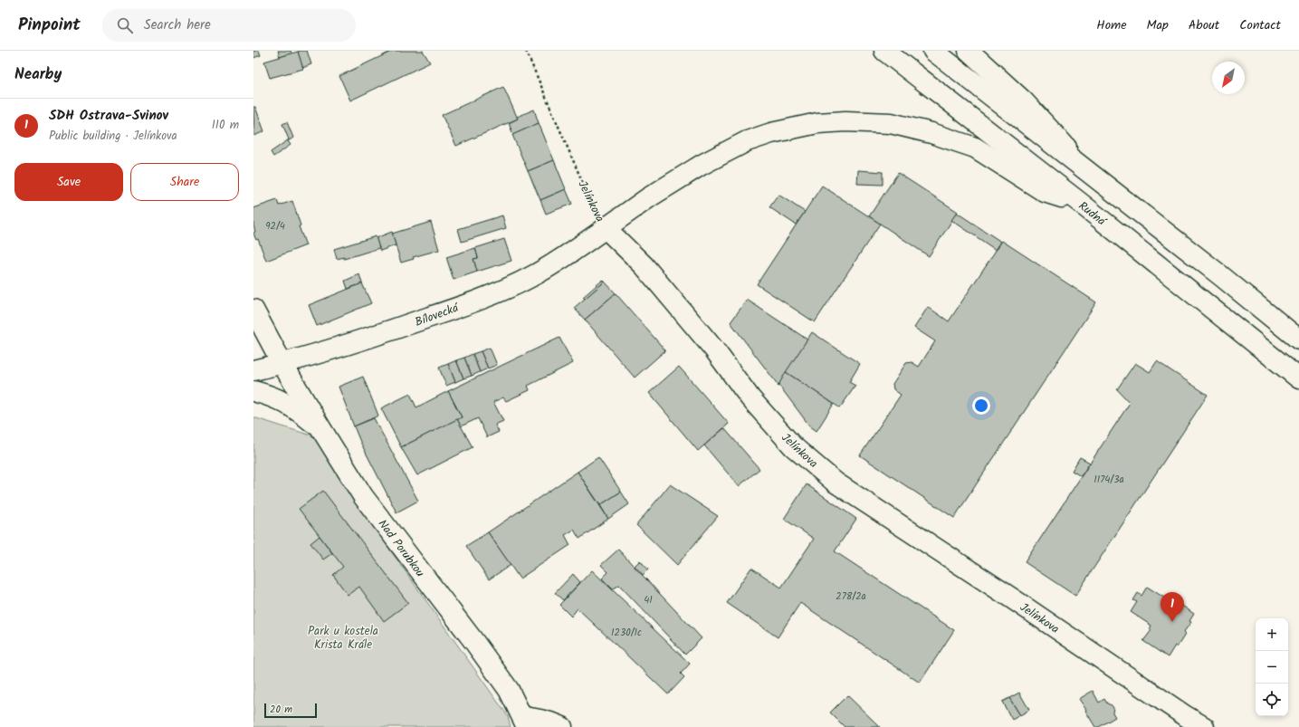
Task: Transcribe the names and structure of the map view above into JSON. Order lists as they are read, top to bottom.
{
  "streets": {
    "main road": [
      "Jelínkova",
      "Rudná",
      "Bílovecká",
      "Nad Porubkou"
    ]
  },
  "crossings": [
    ["Jelínkova", "Bílovecká"],
    ["Rudná", "Bílovecká"],
    ["Bílovecká", "Nad Porubkou"]
  ],
  "parks": ["Park u kostela Krista Krále"],
  "house_numbers": [
    "92/4",
    "1174/3a",
    "278/2a",
    "41",
    "1230/1c"
  ],
  "scale_bar": "20 m",
  "north": "bottom left",
  "page": {
    "header": "Pinpoint",
    "search": "Search here",
    "nav": [
      "Home",
      "Map",
      "About",
      "Contact"
    ],
    "heading": "Nearby",
    "list": [
      {
        "mark": "1",
        "name": "SDH Ostrava-Svinov",
        "note": "Public building · Jelínkova",
        "value": "110 m"
      }
    ],
    "buttons": ["Save", "Share"],
    "pins": "1",
    "map_buttons": ["+", "−"],
    "scale": "20 m"
  }
}
